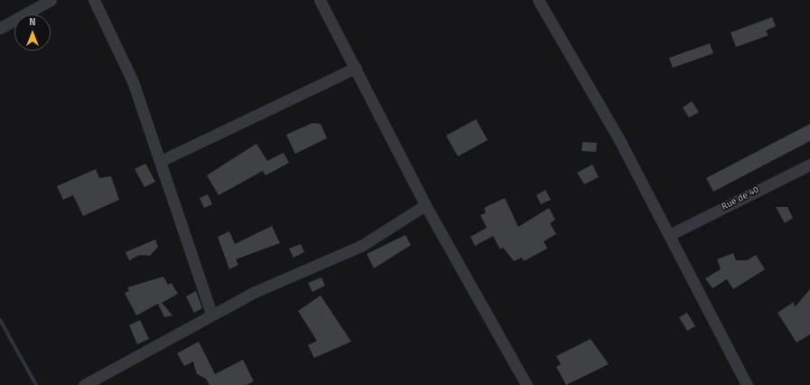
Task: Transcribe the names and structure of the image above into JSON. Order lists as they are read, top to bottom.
{
  "streets": {
    "street": ["Rue de 40"]
  },
  "north": "top"
}
